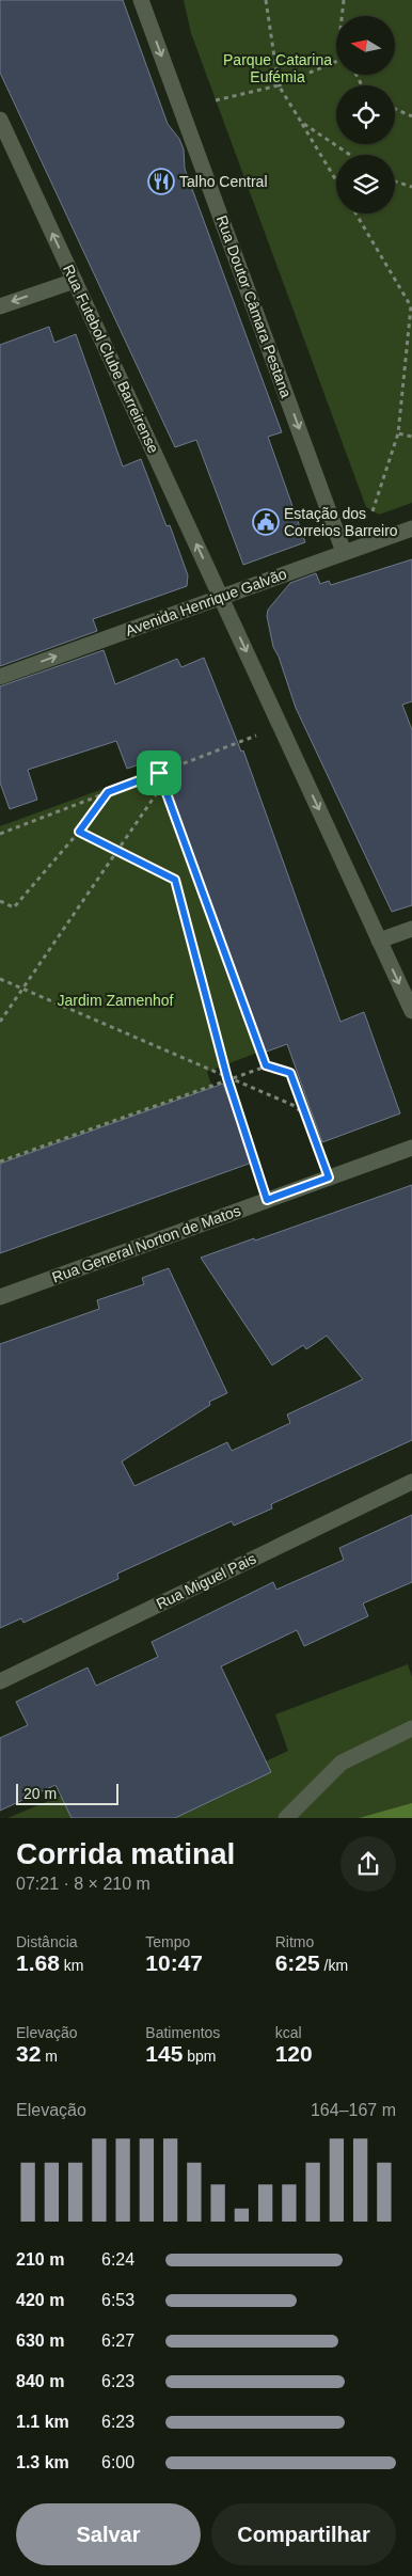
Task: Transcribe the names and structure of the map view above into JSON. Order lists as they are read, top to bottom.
{
  "streets": {
    "street": [
      "Rua Doutor Câmara Pestana",
      "Rua Futebol Clube Barreirense",
      "Avenida Henrique Galvão",
      "Rua General Norton de Matos",
      "Rua Miguel Pais"
    ]
  },
  "crossings": [
    ["Rua Doutor Câmara Pestana", "Avenida Henrique Galvão"],
    ["Rua Futebol Clube Barreirense", "Avenida Henrique Galvão"]
  ],
  "one_way": ["Rua Doutor Câmara Pestana", "Avenida Henrique Galvão"],
  "parks": ["Parque Catarina Eufémia", "Jardim Zamenhof"],
  "places": {
    "restaurant": ["Talho Central"],
    "public building": ["Estação dos Correios Barreiro"]
  },
  "scale_bar": "20 m",
  "north": "left",
  "page": {
    "scale": "20 m",
    "heading": ["Corrida matinal", "07:21 · 8 × 210 m"],
    "stats": [
      ["Distância", "1.68 km"],
      ["Tempo", "10:47"],
      ["Ritmo", "6:25 /km"],
      ["Elevação", "32 m"],
      ["Batimentos", "145 bpm"],
      ["kcal", "120"]
    ],
    "chart": ["Elevação", "164–167 m"],
    "list": [
      {
        "name": "210 m",
        "note": "6:24"
      },
      {
        "name": "420 m",
        "note": "6:53"
      },
      {
        "name": "630 m",
        "note": "6:27"
      },
      {
        "name": "840 m",
        "note": "6:23"
      },
      {
        "name": "1.1 km",
        "note": "6:23"
      },
      {
        "name": "1.3 km",
        "note": "6:00"
      }
    ],
    "buttons": ["Salvar", "Compartilhar"]
  }
}
